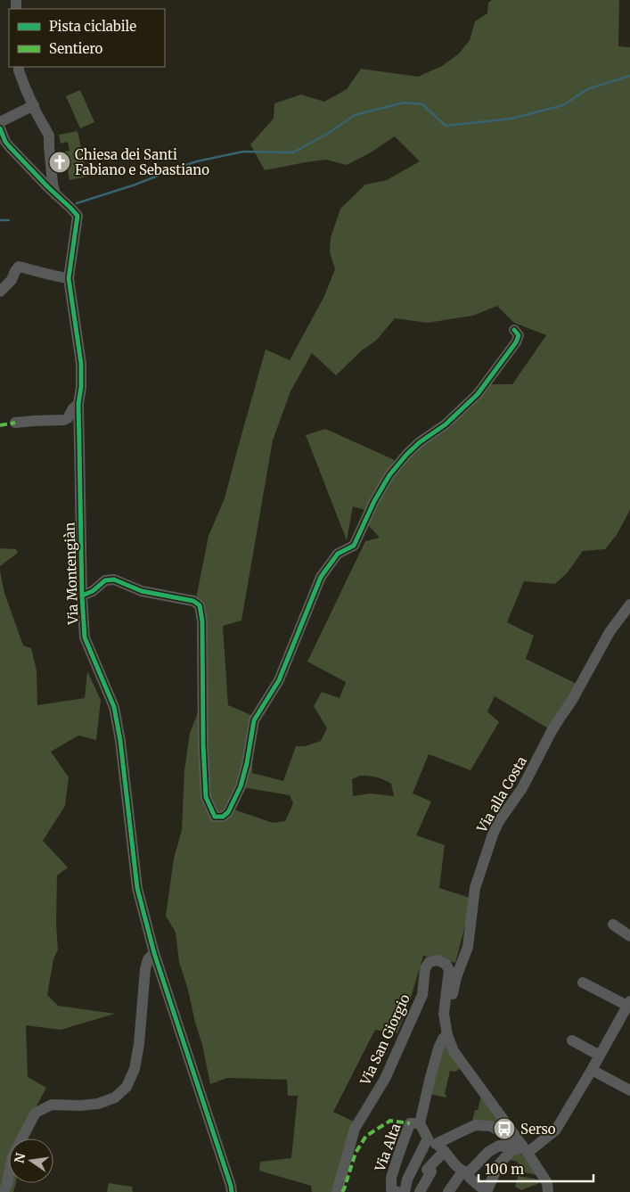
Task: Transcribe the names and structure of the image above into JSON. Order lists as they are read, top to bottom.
{
  "streets": {
    "street": [
      "Via Montengiàn",
      "Via alla Costa",
      "Via San Giorgio",
      "Via Alta"
    ]
  },
  "crossings": [
    ["Via alla Costa", "Via San Giorgio"]
  ],
  "places": {
    "church": ["Chiesa dei Santi Fabiano e Sebastiano"],
    "bus stop": ["Serso"]
  },
  "legend": ["Pista ciclabile", "Sentiero"],
  "scale_bar": "100 m",
  "north": "left"
}
